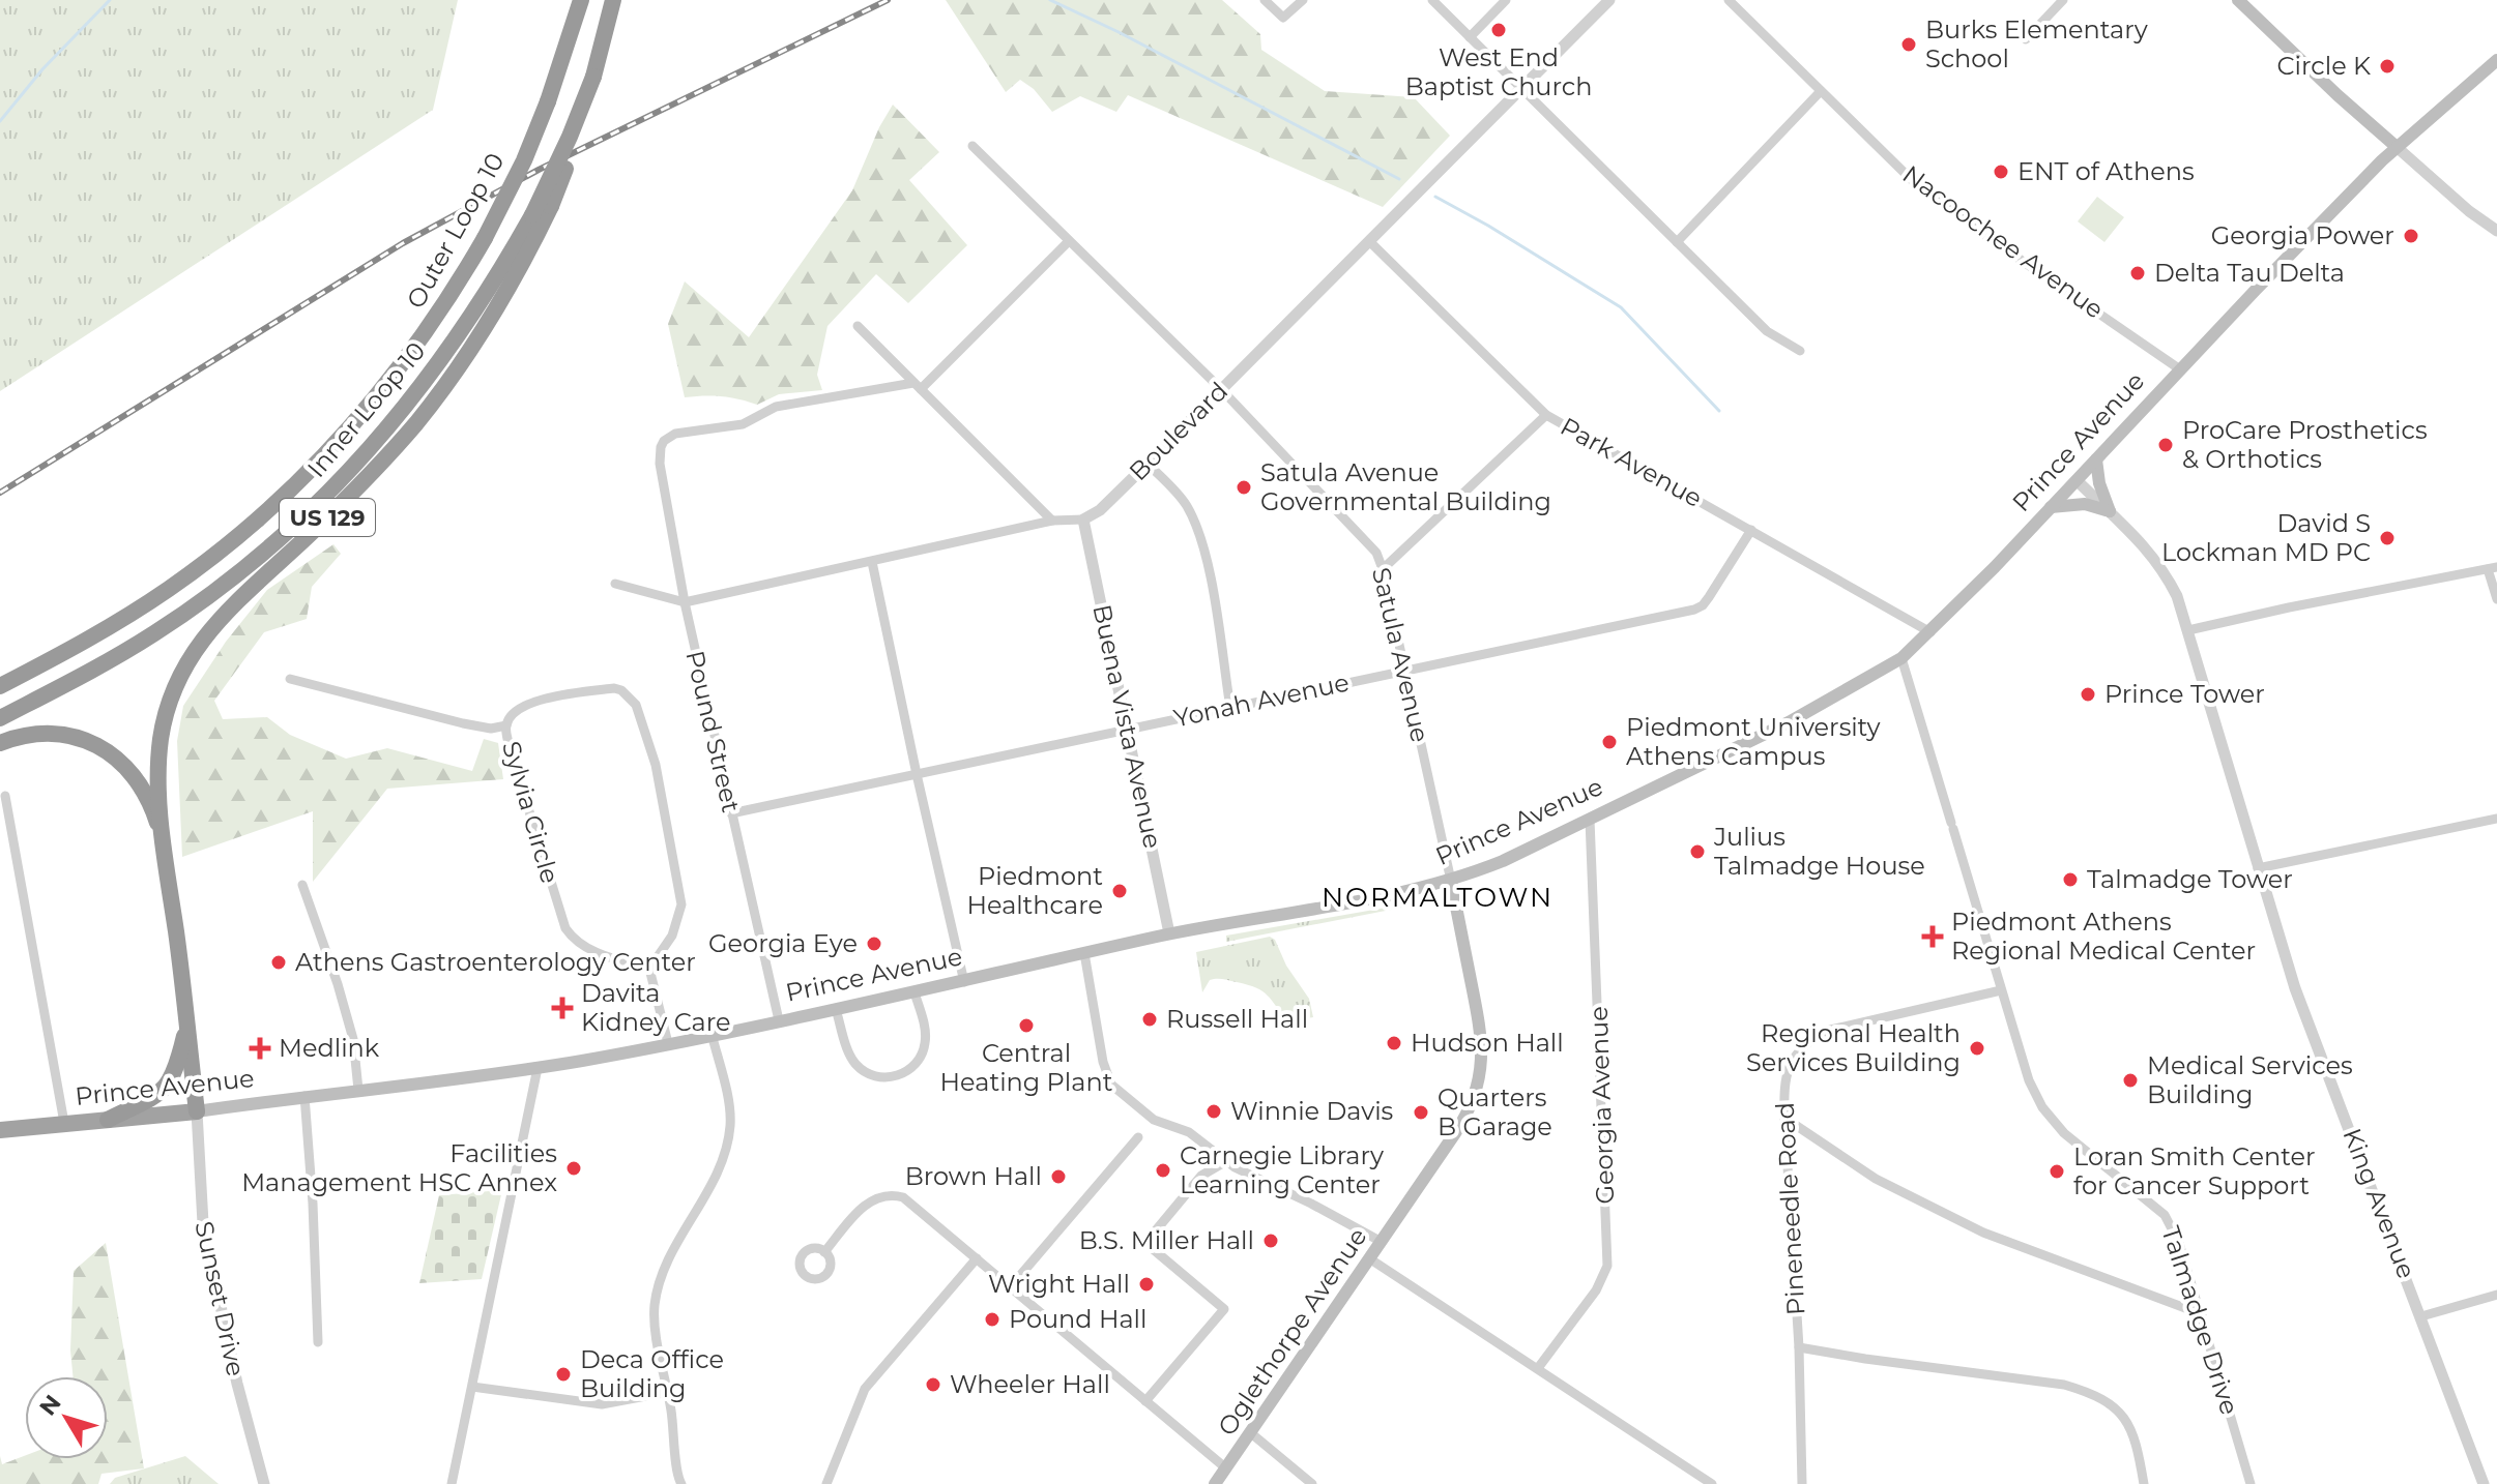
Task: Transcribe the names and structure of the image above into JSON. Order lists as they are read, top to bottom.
{
  "streets": {
    "highway": [
      "Outer Loop 10",
      "Inner Loop 10",
      "Prince Avenue",
      "US 129"
    ],
    "main road": ["Oglethorpe Avenue"],
    "street": [
      "Nacoochee Avenue",
      "Boulevard",
      "Park Avenue",
      "Satula Avenue",
      "Yonah Avenue",
      "Buena Vista Avenue",
      "Pound Street",
      "Sylvia Circle",
      "Georgia Avenue",
      "King Avenue",
      "Pineneedle Road",
      "Sunset Drive",
      "Talmadge Drive"
    ]
  },
  "crossings": [
    ["Nacoochee Avenue", "Prince Avenue"],
    ["Inner Loop 10", "US 129"],
    ["Boulevard", "Park Avenue"],
    ["Boulevard", "Satula Avenue"],
    ["Boulevard", "Buena Vista Avenue"],
    ["Prince Avenue", "Park Avenue"],
    ["Prince Avenue", "US 129"],
    ["Prince Avenue", "Satula Avenue"],
    ["Prince Avenue", "Buena Vista Avenue"],
    ["Prince Avenue", "Pound Street"],
    ["Prince Avenue", "Georgia Avenue"],
    ["Prince Avenue", "King Avenue"],
    ["Prince Avenue", "Sunset Drive"],
    ["Prince Avenue", "Talmadge Drive"],
    ["Prince Avenue", "Oglethorpe Avenue"],
    ["Park Avenue", "Yonah Avenue"],
    ["US 129", "Sunset Drive"],
    ["Satula Avenue", "Yonah Avenue"],
    ["Satula Avenue", "Oglethorpe Avenue"],
    ["Yonah Avenue", "Buena Vista Avenue"],
    ["Yonah Avenue", "Pound Street"],
    ["Pineneedle Road", "Talmadge Drive"]
  ],
  "districts": ["NORMALTOWN"],
  "places": {
    "other": [
      "West End Baptist Church",
      "Burks Elementary School",
      "Circle K",
      "ENT of Athens",
      "Georgia Power",
      "Delta Tau Delta",
      "ProCare Prosthetics & Orthotics",
      "Satula Avenue Governmental Building",
      "David S Lockman MD PC",
      "Prince Tower",
      "Piedmont University Athens Campus",
      "Julius Talmadge House",
      "Talmadge Tower",
      "Piedmont Healthcare",
      "Georgia Eye",
      "Athens Gastroenterology Center",
      "Russell Hall",
      "Central Heating Plant",
      "Hudson Hall",
      "Regional Health Services Building",
      "Medical Services Building",
      "Winnie Davis",
      "Quarters B Garage",
      "Facilities Management HSC Annex",
      "Carnegie Library Learning Center",
      "Loran Smith Center for Cancer Support",
      "Brown Hall",
      "B.S. Miller Hall",
      "Wright Hall",
      "Pound Hall",
      "Deca Office Building",
      "Wheeler Hall"
    ],
    "health": ["Piedmont Athens Regional Medical Center", "Davita Kidney Care", "Medlink"]
  },
  "north": "top left"
}
